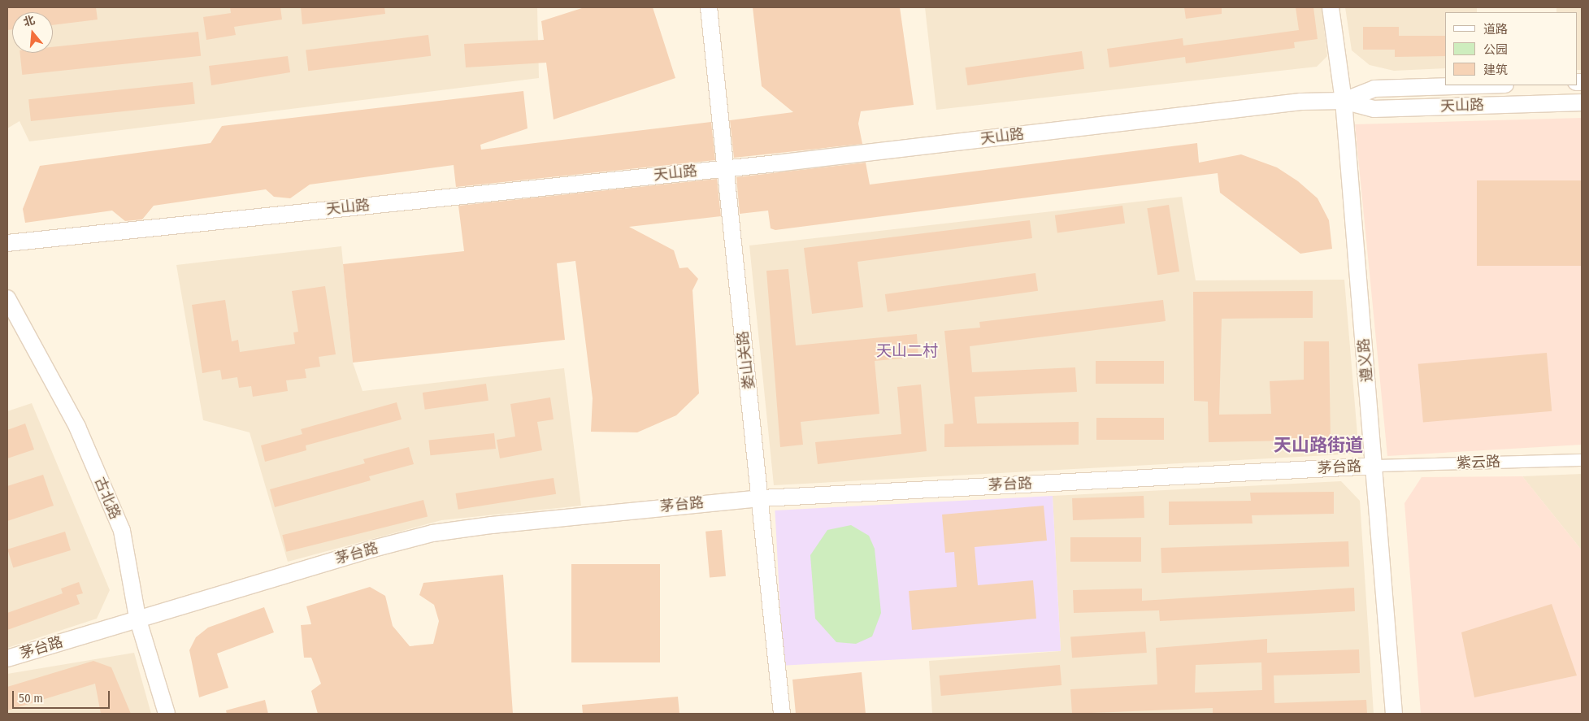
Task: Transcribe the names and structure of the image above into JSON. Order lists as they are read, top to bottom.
{
  "streets": {
    "street": [
      "天山路",
      "娄山关路",
      "遵义路",
      "紫云路",
      "茅台路",
      "古北路"
    ]
  },
  "crossings": [
    ["天山路", "娄山关路"],
    ["天山路", "遵义路"],
    ["娄山关路", "茅台路"],
    ["遵义路", "紫云路"],
    ["遵义路", "茅台路"],
    ["紫云路", "茅台路"],
    ["茅台路", "古北路"]
  ],
  "districts": ["天山二村", "天山路街道"],
  "legend": ["道路", "公园", "建筑"],
  "scale_bar": "50 m",
  "north": "top"
}
